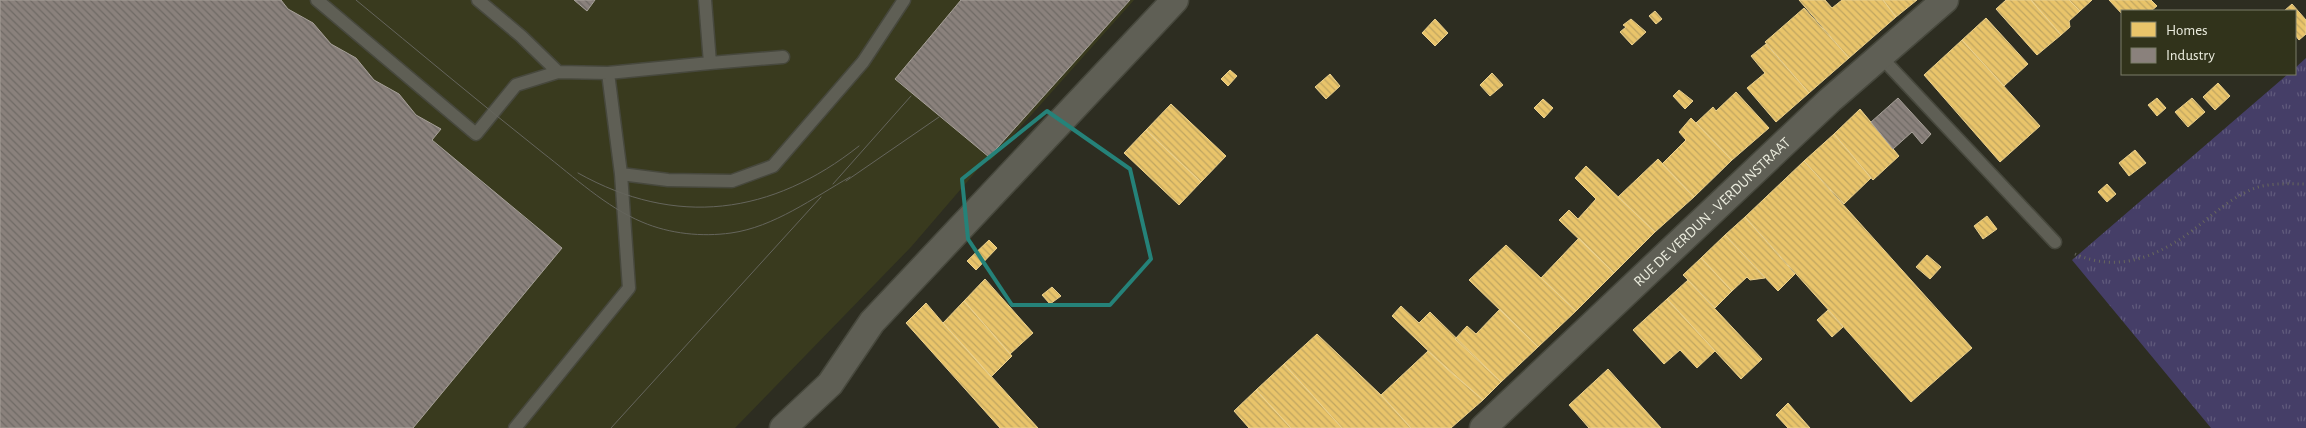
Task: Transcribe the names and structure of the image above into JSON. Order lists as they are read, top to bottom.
{
  "streets": {
    "street": ["RUE DE VERDUN - VERDUNSTRAAT"]
  },
  "legend": ["Homes", "Industry"]
}
